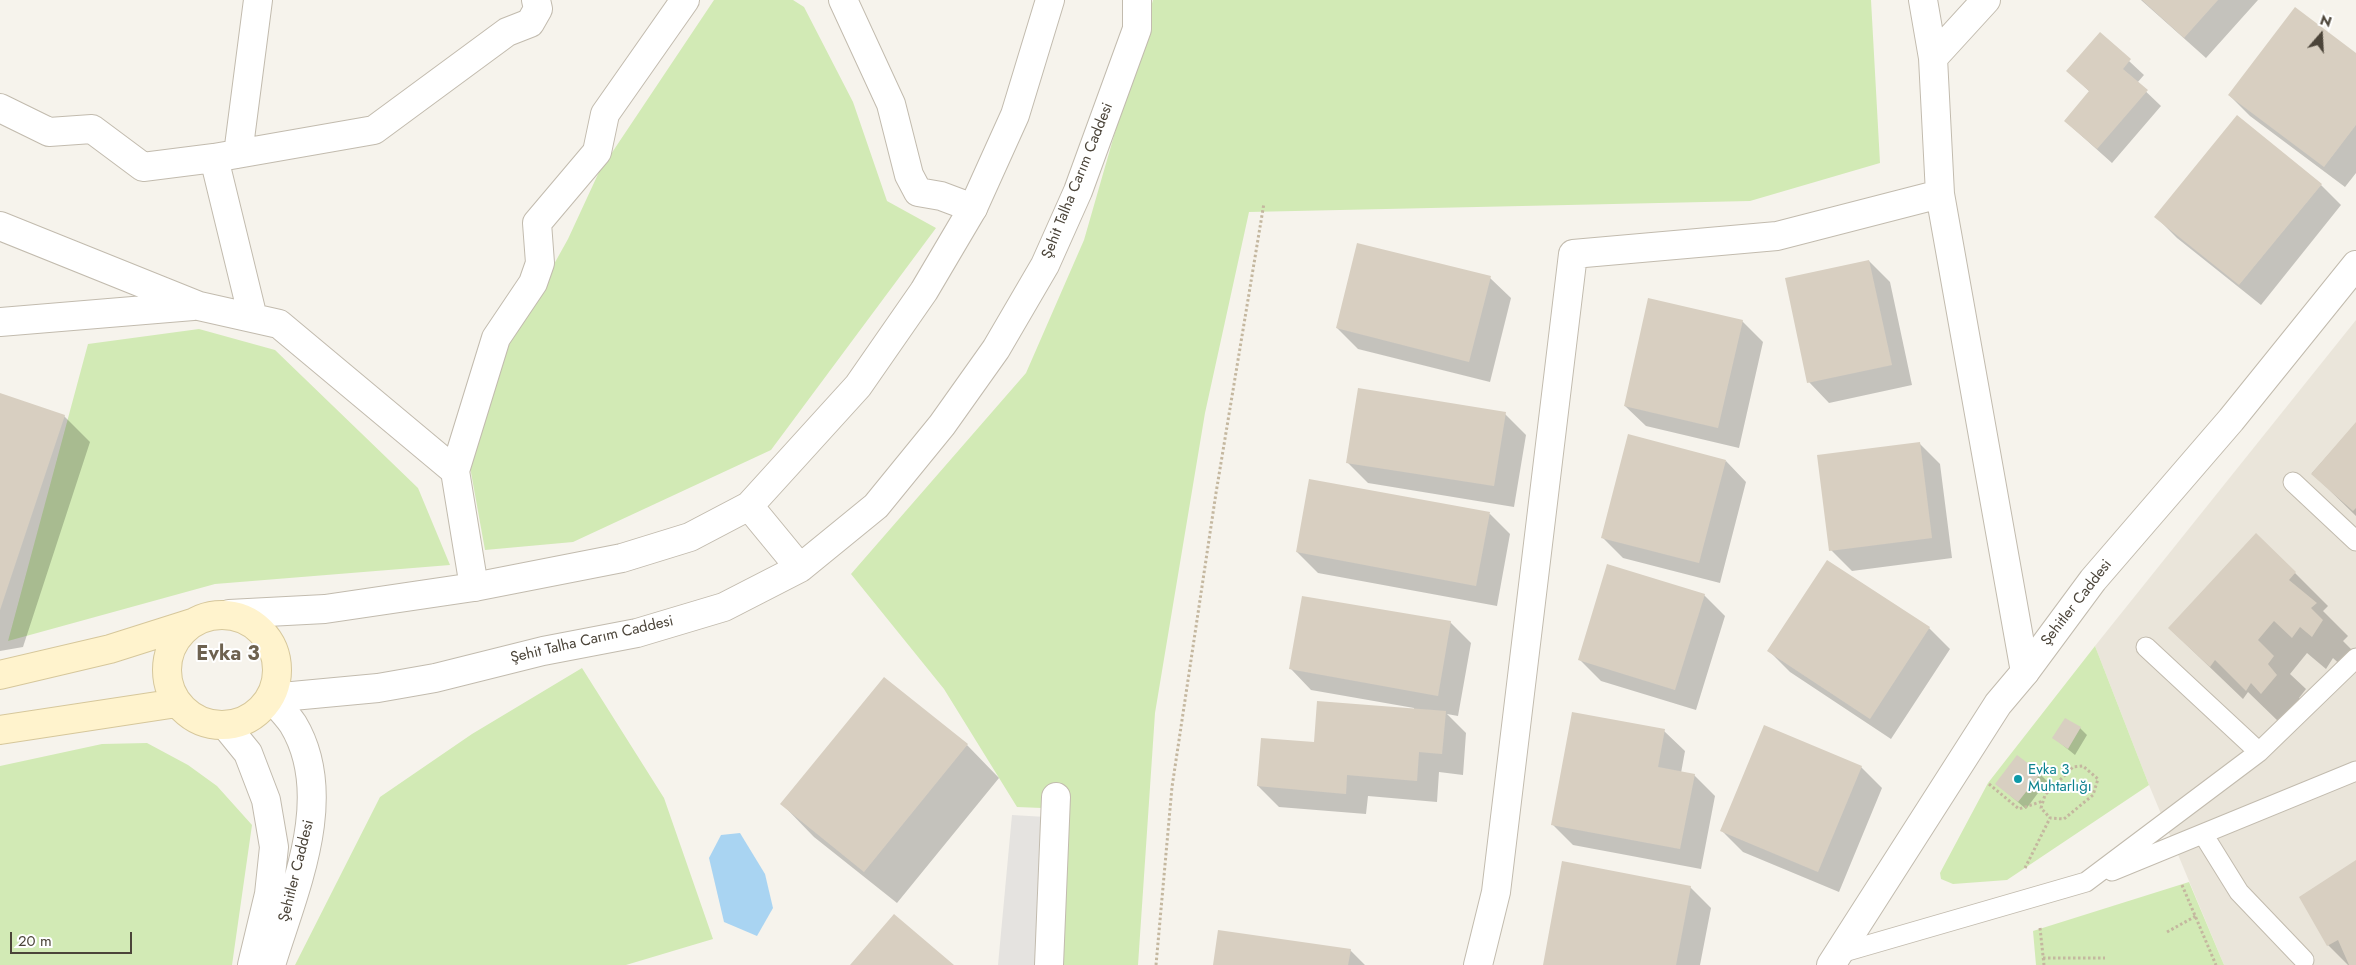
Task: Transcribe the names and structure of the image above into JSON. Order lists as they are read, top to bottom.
{
  "streets": {
    "street": ["Şehit Talha Carım Caddesi", "Şehitler Caddesi"]
  },
  "crossings": [
    ["Şehit Talha Carım Caddesi", "Şehitler Caddesi"]
  ],
  "districts": ["Evka 3"],
  "places": ["Evka 3 Muhtarlığı"],
  "scale_bar": "20 m",
  "north": "top"
}
